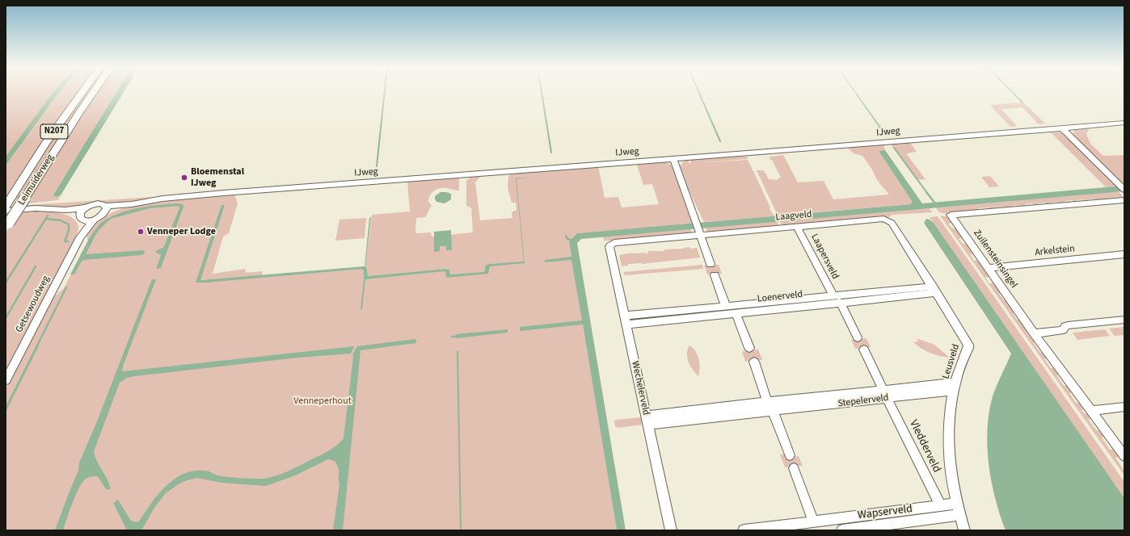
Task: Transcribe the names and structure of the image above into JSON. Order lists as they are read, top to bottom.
{
  "streets": {
    "main road": ["N207", "Leimuiderweg"],
    "street": [
      "IJweg",
      "Laagveld",
      "Arkelstein",
      "Laapersveld",
      "Zuilensteinsingel",
      "Loenerveld",
      "Getsewoudweg",
      "Leusveld",
      "Wechelerveld",
      "Stepelerveld",
      "Vledderveld",
      "Wapserveld"
    ]
  },
  "crossings": [
    ["Laagveld", "Laapersveld"],
    ["Laagveld", "Leusveld"],
    ["Laagveld", "Wechelerveld"],
    ["Arkelstein", "Zuilensteinsingel"],
    ["Laapersveld", "Loenerveld"],
    ["Loenerveld", "Leusveld"],
    ["Loenerveld", "Wechelerveld"],
    ["Leusveld", "Stepelerveld"],
    ["Leusveld", "Wapserveld"],
    ["Wechelerveld", "Stepelerveld"],
    ["Stepelerveld", "Vledderveld"],
    ["Vledderveld", "Wapserveld"]
  ],
  "parks": ["Venneperhout"],
  "places": ["Bloemenstal IJweg", "Venneper Lodge"]
}
